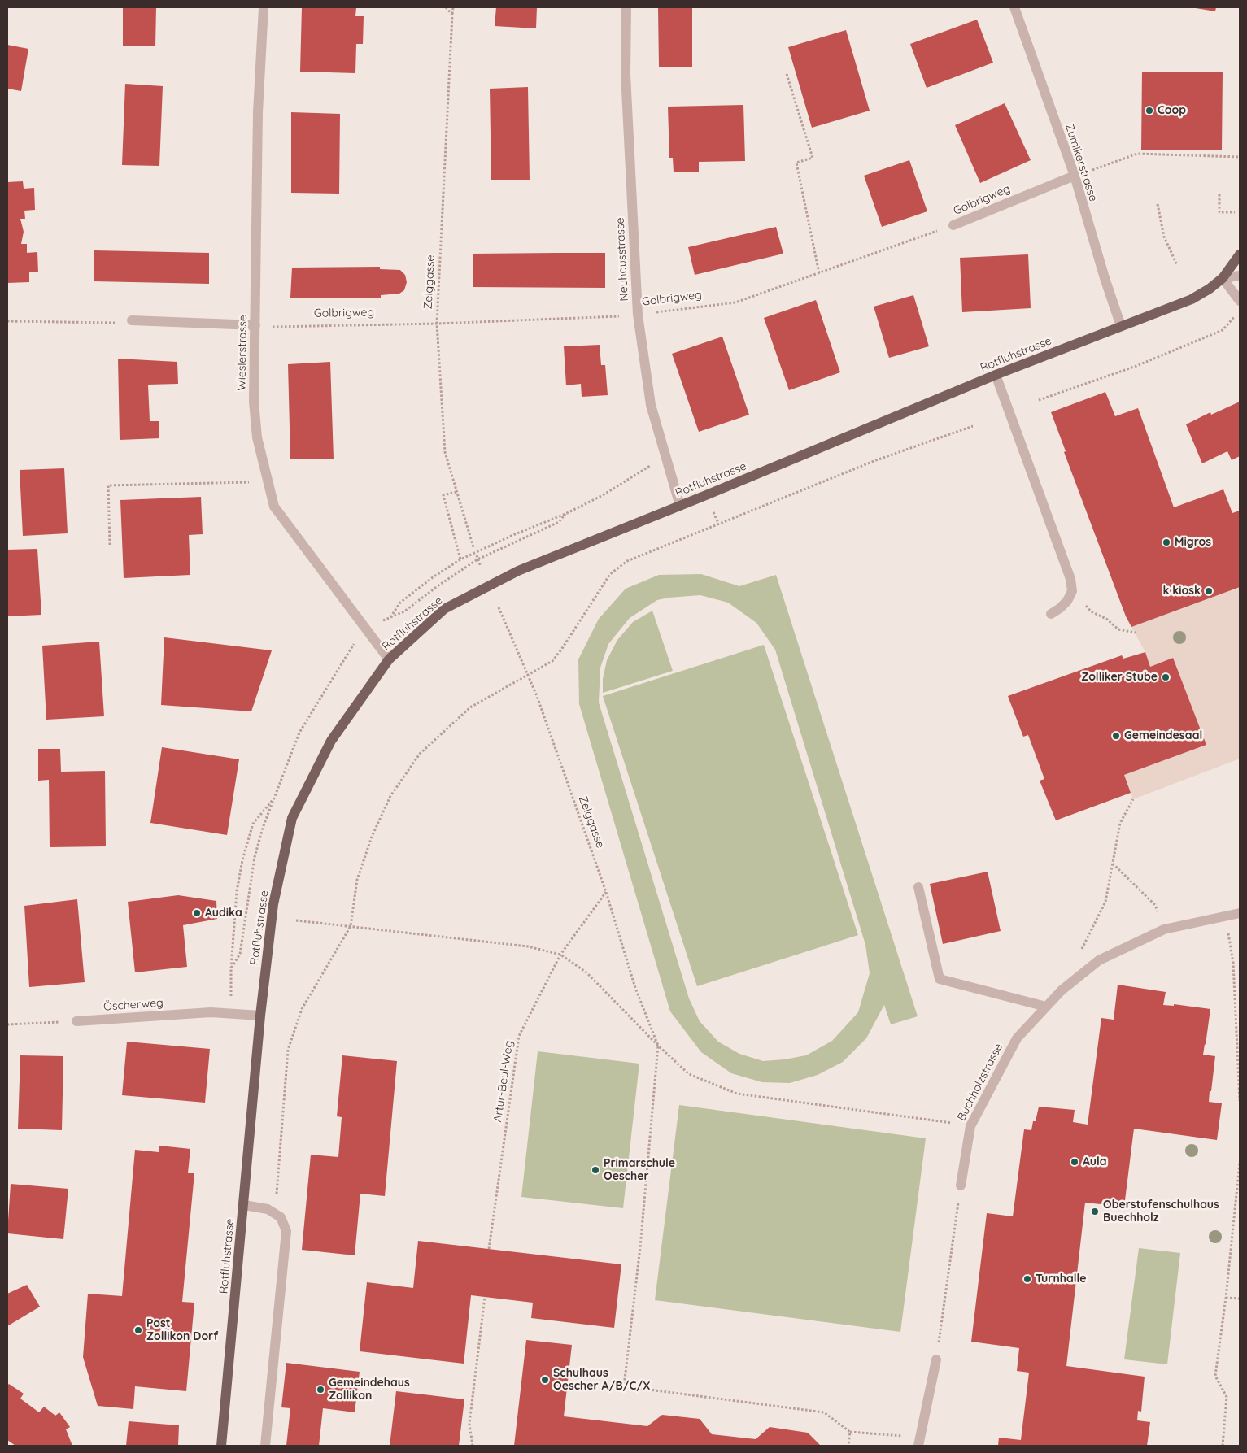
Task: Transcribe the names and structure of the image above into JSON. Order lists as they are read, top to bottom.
{
  "streets": {
    "main road": ["Rotfluhstrasse"],
    "street": [
      "Zumikerstrasse",
      "Golbrigweg",
      "Neuhausstrasse",
      "Wieslerstrasse",
      "Öscherweg",
      "Buchholzstrasse"
    ],
    "path": ["Zelggasse", "Artur-Beul-Weg"]
  },
  "crossings": [
    ["Zumikerstrasse", "Golbrigweg"],
    ["Zumikerstrasse", "Rotfluhstrasse"],
    ["Golbrigweg", "Neuhausstrasse"],
    ["Golbrigweg", "Zelggasse"],
    ["Golbrigweg", "Wieslerstrasse"],
    ["Neuhausstrasse", "Rotfluhstrasse"],
    ["Zelggasse", "Artur-Beul-Weg"],
    ["Wieslerstrasse", "Rotfluhstrasse"],
    ["Rotfluhstrasse", "Öscherweg"]
  ],
  "places": [
    "Coop",
    "Migros",
    "k kiosk",
    "Zolliker Stube",
    "Gemeindesaal",
    "Audika",
    "Aula",
    "Primarschule Oescher",
    "Oberstufenschulhaus Buechholz",
    "Turnhalle",
    "Post Zollikon Dorf",
    "Schulhaus Oescher A/B/C/X",
    "Gemeindehaus Zollikon"
  ]
}
